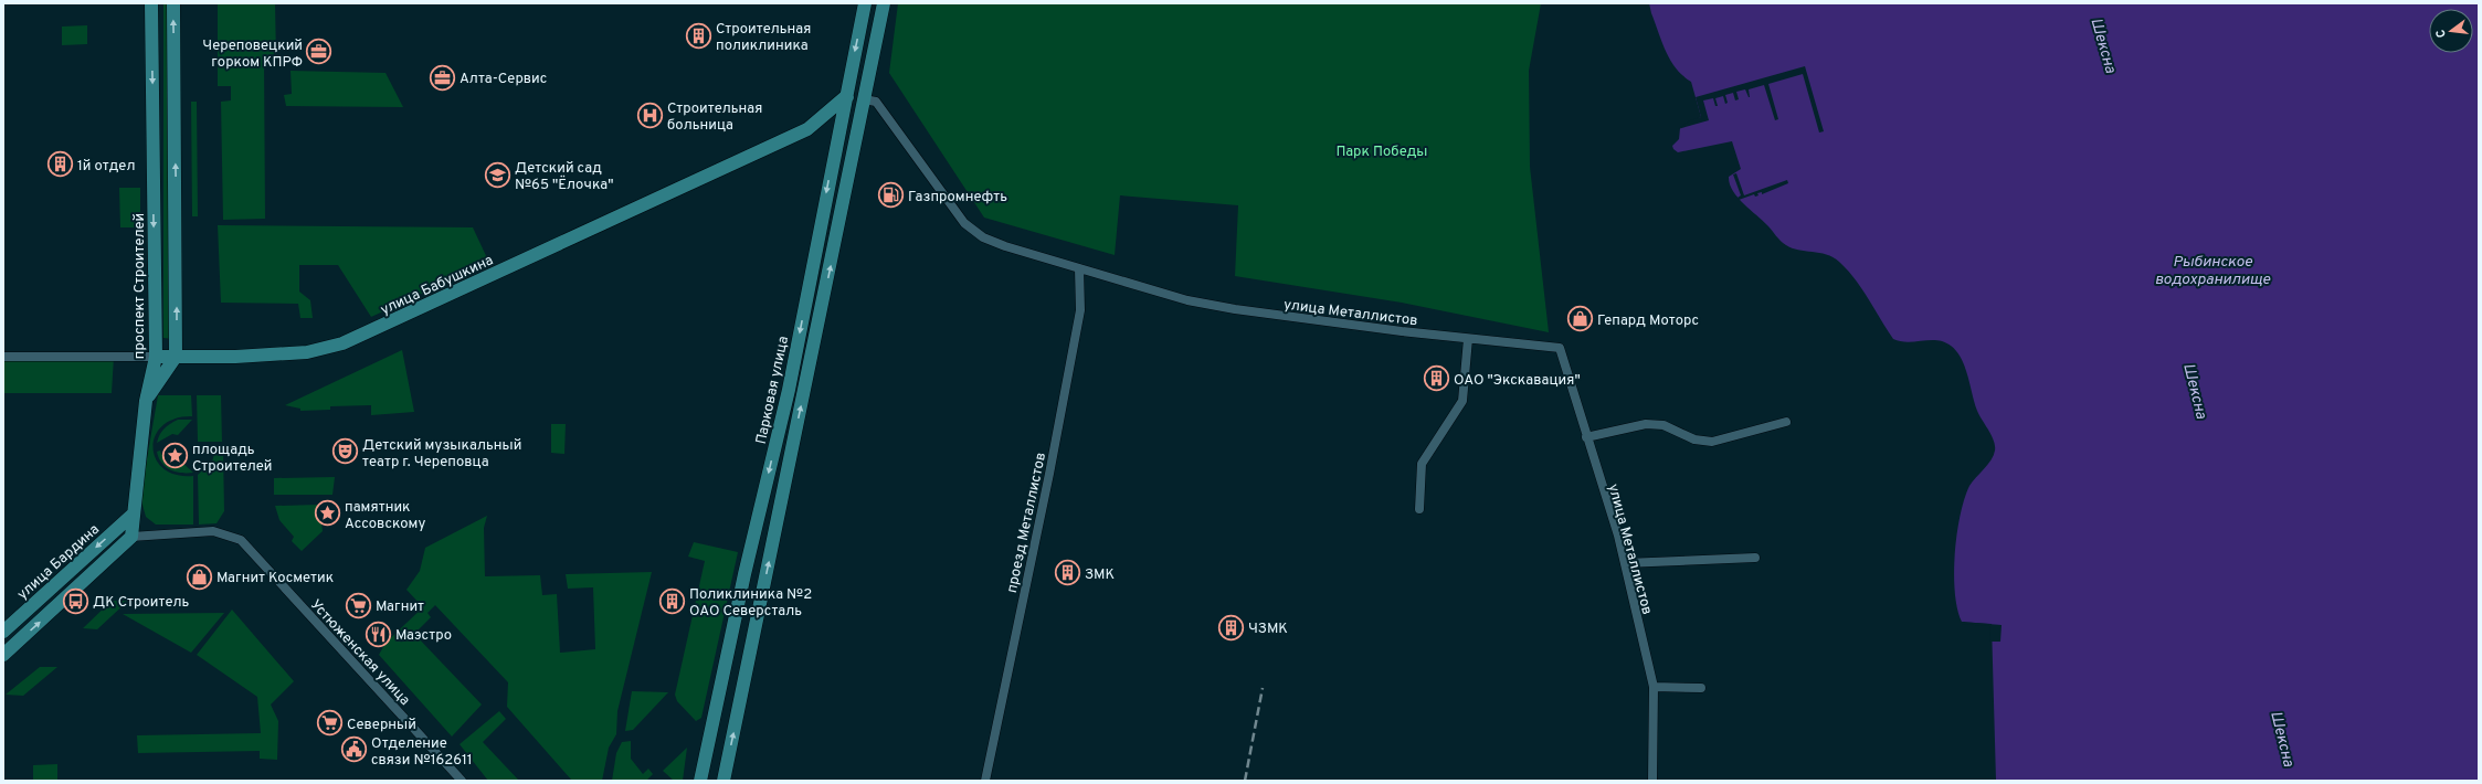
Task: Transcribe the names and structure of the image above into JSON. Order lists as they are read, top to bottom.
{
  "streets": {
    "main road": [
      "улица Бабушкина",
      "проспект Строителей",
      "Парковая улица",
      "улица Бардина"
    ],
    "street": ["улица Металлистов", "проезд Металлистов", "Устюженская улица"]
  },
  "crossings": [
    ["улица Бабушкина", "проспект Строителей"],
    ["улица Бабушкина", "Парковая улица"],
    ["проспект Строителей", "улица Бардина"],
    ["проспект Строителей", "Устюженская улица"],
    ["улица Металлистов", "проезд Металлистов"]
  ],
  "water": ["Шексна", "Рыбинское водохранилище"],
  "parks": ["Парк Победы"],
  "places": {
    "building": [
      "Строительная поликлиника",
      "1й отдел",
      "ОАО \"Экскавация\"",
      "ЗМК",
      "Поликлиника №2 ОАО Северсталь",
      "ЧЗМК"
    ],
    "office": ["Череповецкий горком КПРФ", "Алта-Сервис"],
    "hospital": ["Строительная больница"],
    "school or university": ["Детский сад №65 \"Ёлочка\""],
    "fuel station": ["Газпромнефть"],
    "shop": ["Гепард Моторс", "Магнит Косметик"],
    "theatre": ["Детский музыкальный театр г. Череповца"],
    "place": ["площадь Строителей", "памятник Ассовскому"],
    "bus stop": ["ДК Строитель"],
    "supermarket": ["Магнит", "Северный"],
    "restaurant": ["Маэстро"],
    "public building": ["Отделение связи №162611"]
  },
  "north": "left"
}
